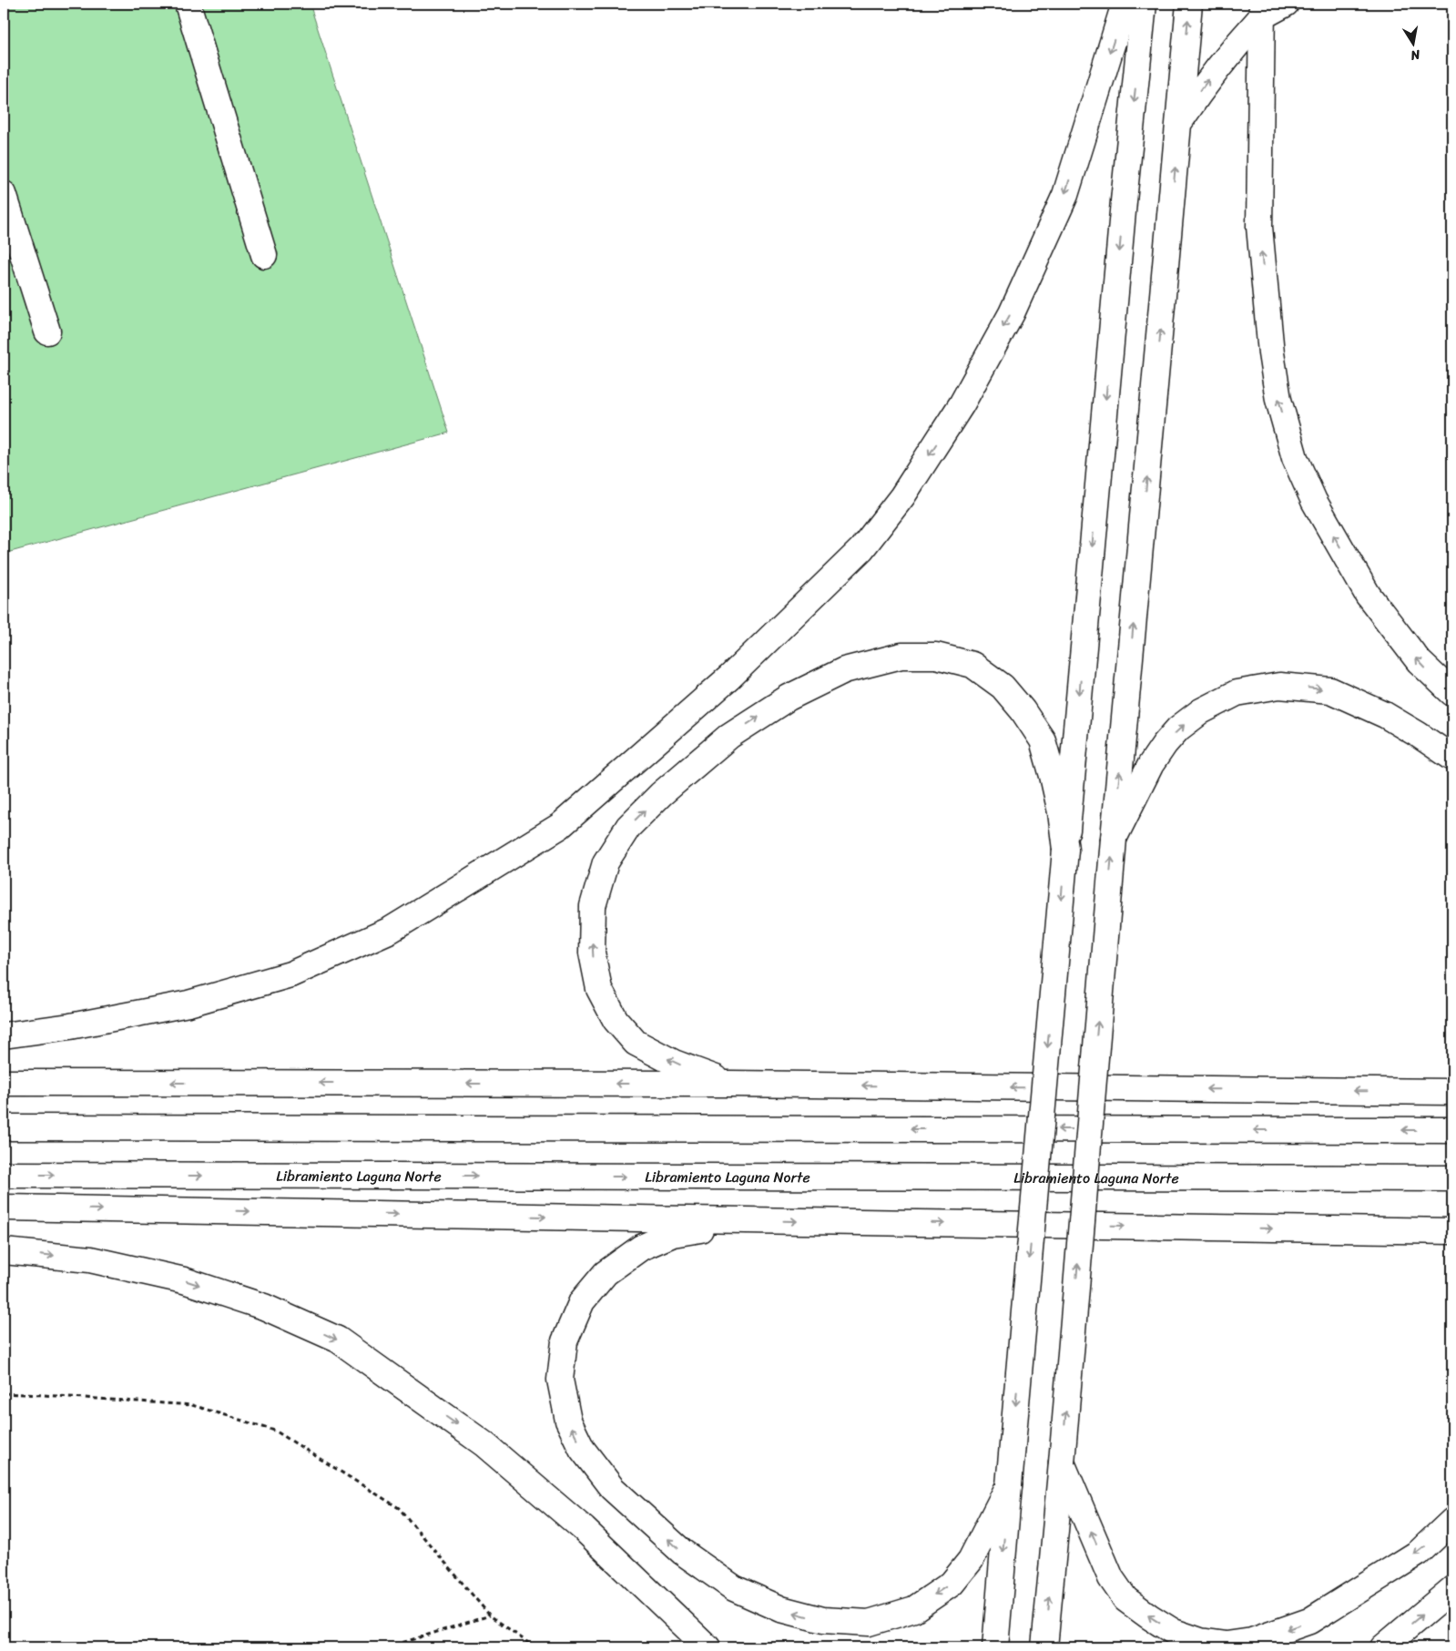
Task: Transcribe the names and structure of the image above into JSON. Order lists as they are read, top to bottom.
{
  "streets": {
    "main road": ["Libramiento Laguna Norte"]
  },
  "north": "bottom"
}
